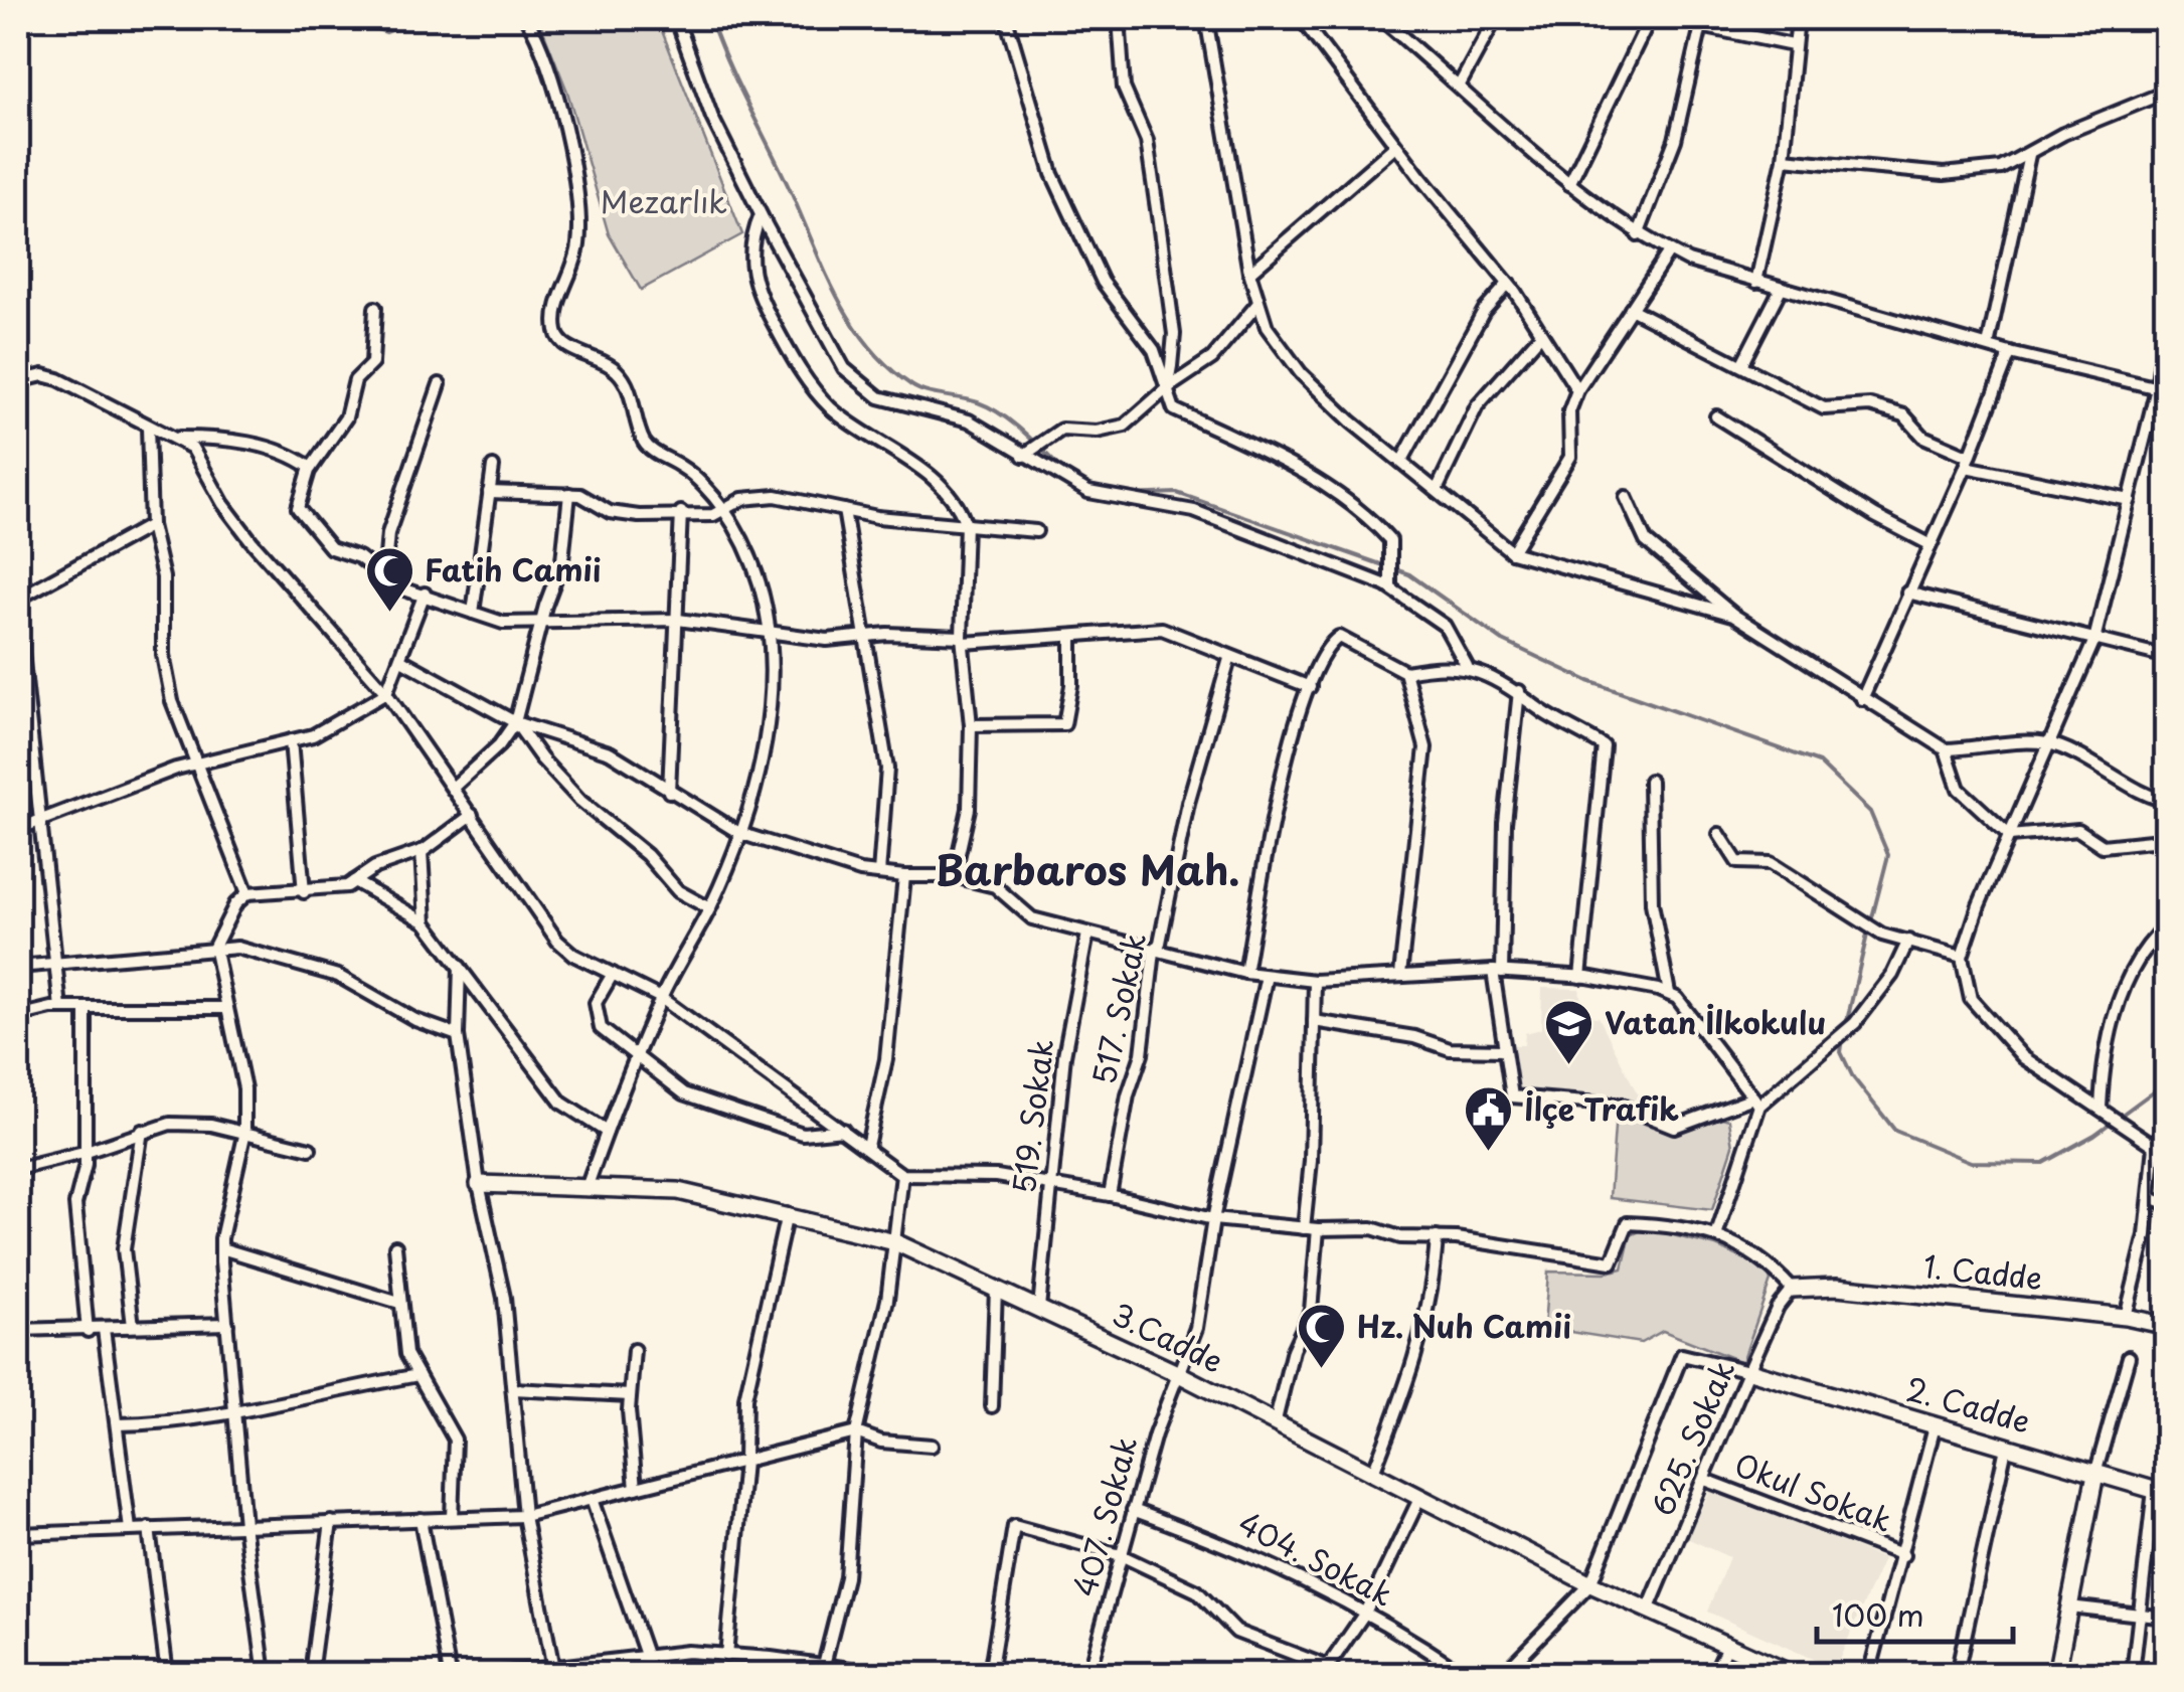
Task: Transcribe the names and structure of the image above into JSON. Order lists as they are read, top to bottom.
{
  "streets": {
    "street": [
      "517. Sokak",
      "519. Sokak",
      "1. Cadde",
      "3.Cadde",
      "2. Cadde",
      "625. Sokak",
      "Okul Sokak",
      "407. Sokak",
      "404. Sokak"
    ]
  },
  "crossings": [
    ["519. Sokak", "3.Cadde"],
    ["1. Cadde", "625. Sokak"],
    ["3.Cadde", "625. Sokak"],
    ["3.Cadde", "407. Sokak"],
    ["2. Cadde", "625. Sokak"],
    ["625. Sokak", "Okul Sokak"],
    ["407. Sokak", "404. Sokak"]
  ],
  "districts": ["Barbaros Mah."],
  "parks": ["Mezarlık"],
  "places": {
    "mosque": ["Fatih Camii", "Hz. Nuh Camii"],
    "school or university": ["Vatan İlkokulu"],
    "public building": ["İlçe Trafik"]
  },
  "scale_bar": "100 m"
}
